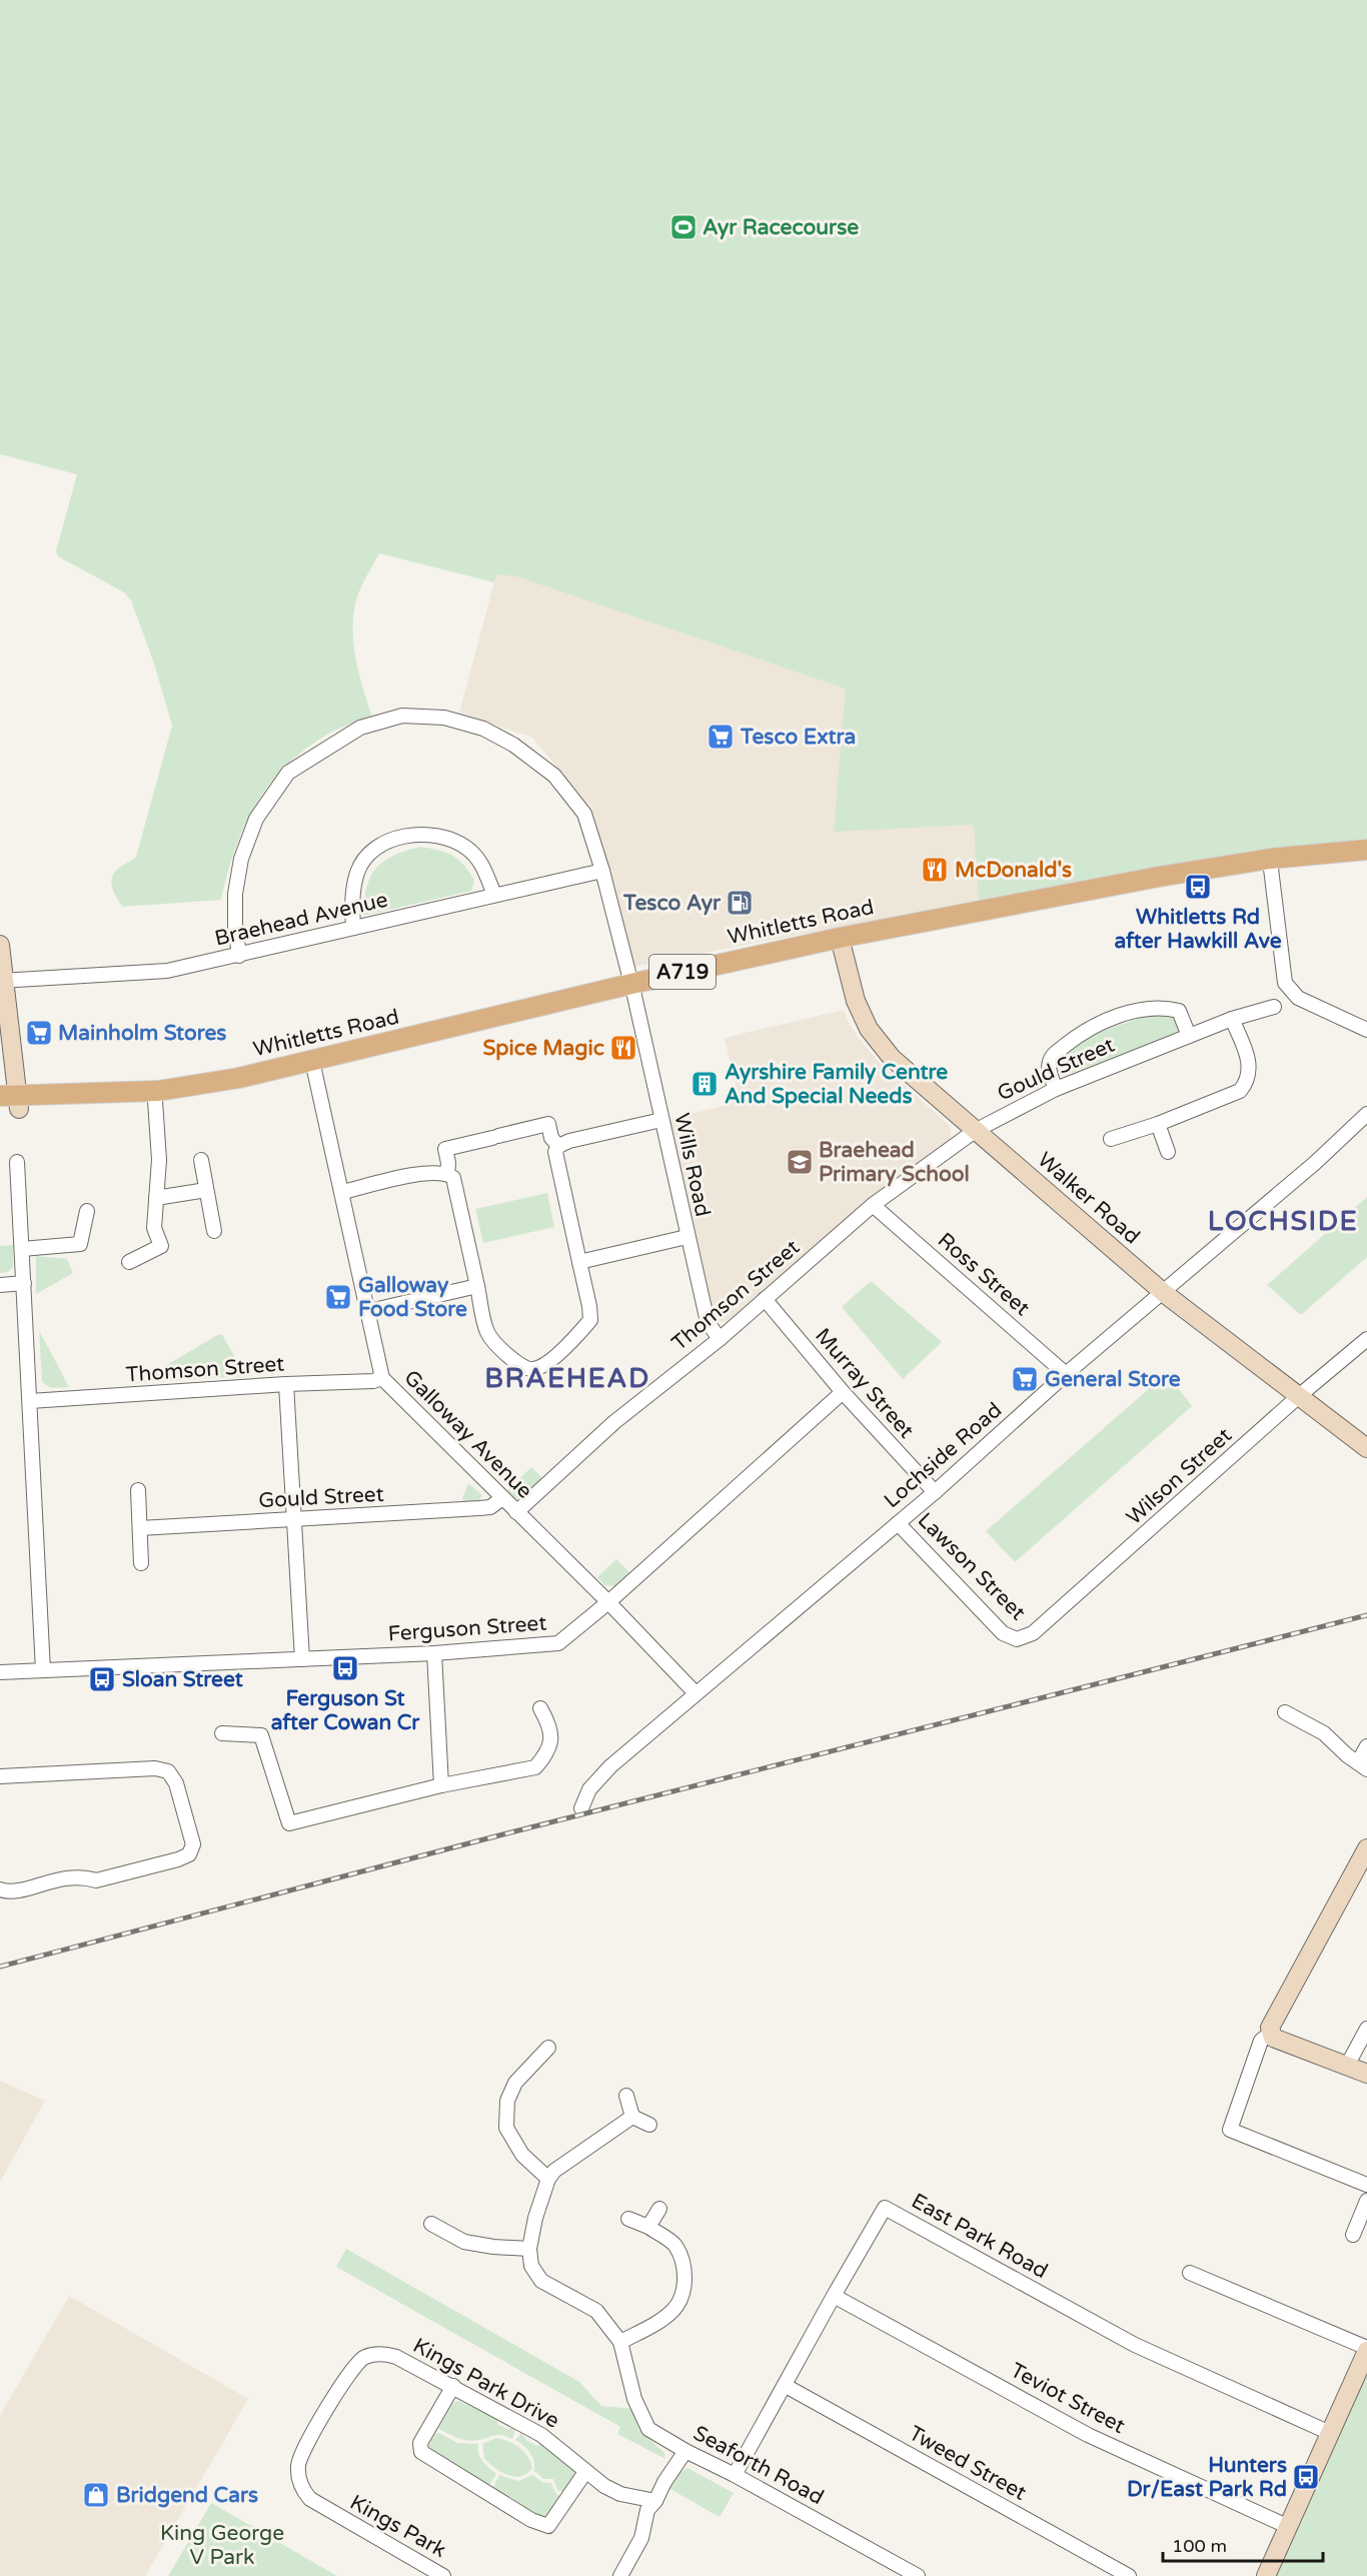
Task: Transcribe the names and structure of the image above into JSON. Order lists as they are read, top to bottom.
{
  "streets": {
    "main road": ["Whitletts Road", "A719"],
    "street": [
      "Braehead Avenue",
      "Gould Street",
      "Wills Road",
      "Walker Road",
      "Ross Street",
      "Thomson Street",
      "Murray Street",
      "Galloway Avenue",
      "Lochside Road",
      "Wilson Street",
      "Lawson Street",
      "Ferguson Street",
      "East Park Road",
      "Kings Park Drive",
      "Teviot Street",
      "Tweed Street",
      "Seaforth Road",
      "Kings Park"
    ]
  },
  "crossings": [
    ["Braehead Avenue", "Wills Road"],
    ["Whitletts Road", "Wills Road"],
    ["Whitletts Road", "Walker Road"],
    ["Whitletts Road", "Galloway Avenue"],
    ["Gould Street", "Walker Road"],
    ["Gould Street", "Ross Street"],
    ["Gould Street", "Thomson Street"],
    ["Gould Street", "Galloway Avenue"],
    ["Wills Road", "Thomson Street"],
    ["Walker Road", "Lochside Road"],
    ["Walker Road", "Wilson Street"],
    ["Ross Street", "Thomson Street"],
    ["Ross Street", "Lochside Road"],
    ["Thomson Street", "Murray Street"],
    ["Thomson Street", "Galloway Avenue"],
    ["Murray Street", "Lochside Road"],
    ["Murray Street", "Ferguson Street"],
    ["Galloway Avenue", "Lochside Road"],
    ["Galloway Avenue", "Ferguson Street"],
    ["Lochside Road", "Lawson Street"],
    ["Wilson Street", "Lawson Street"],
    ["East Park Road", "Teviot Street"],
    ["East Park Road", "Tweed Street"],
    ["East Park Road", "Seaforth Road"],
    ["Kings Park Drive", "Kings Park"]
  ],
  "districts": ["LOCHSIDE", "BRAEHEAD"],
  "parks": ["King George V Park"],
  "places": {
    "sports": ["Ayr Racecourse"],
    "supermarket": [
      "Tesco Extra",
      "Mainholm Stores",
      "Galloway Food Store",
      "General Store"
    ],
    "restaurant": ["McDonald's", "Spice Magic"],
    "bus stop": [
      "Whitletts Rd after Hawkill Ave",
      "Ferguson St after Cowan Cr",
      "Sloan Street",
      "Hunters Dr/East Park Rd"
    ],
    "fuel station": ["Tesco Ayr"],
    "building": ["Ayrshire Family Centre And Special Needs"],
    "school or university": ["Braehead Primary School"],
    "shop": ["Bridgend Cars"]
  },
  "scale_bar": "100 m"
}
